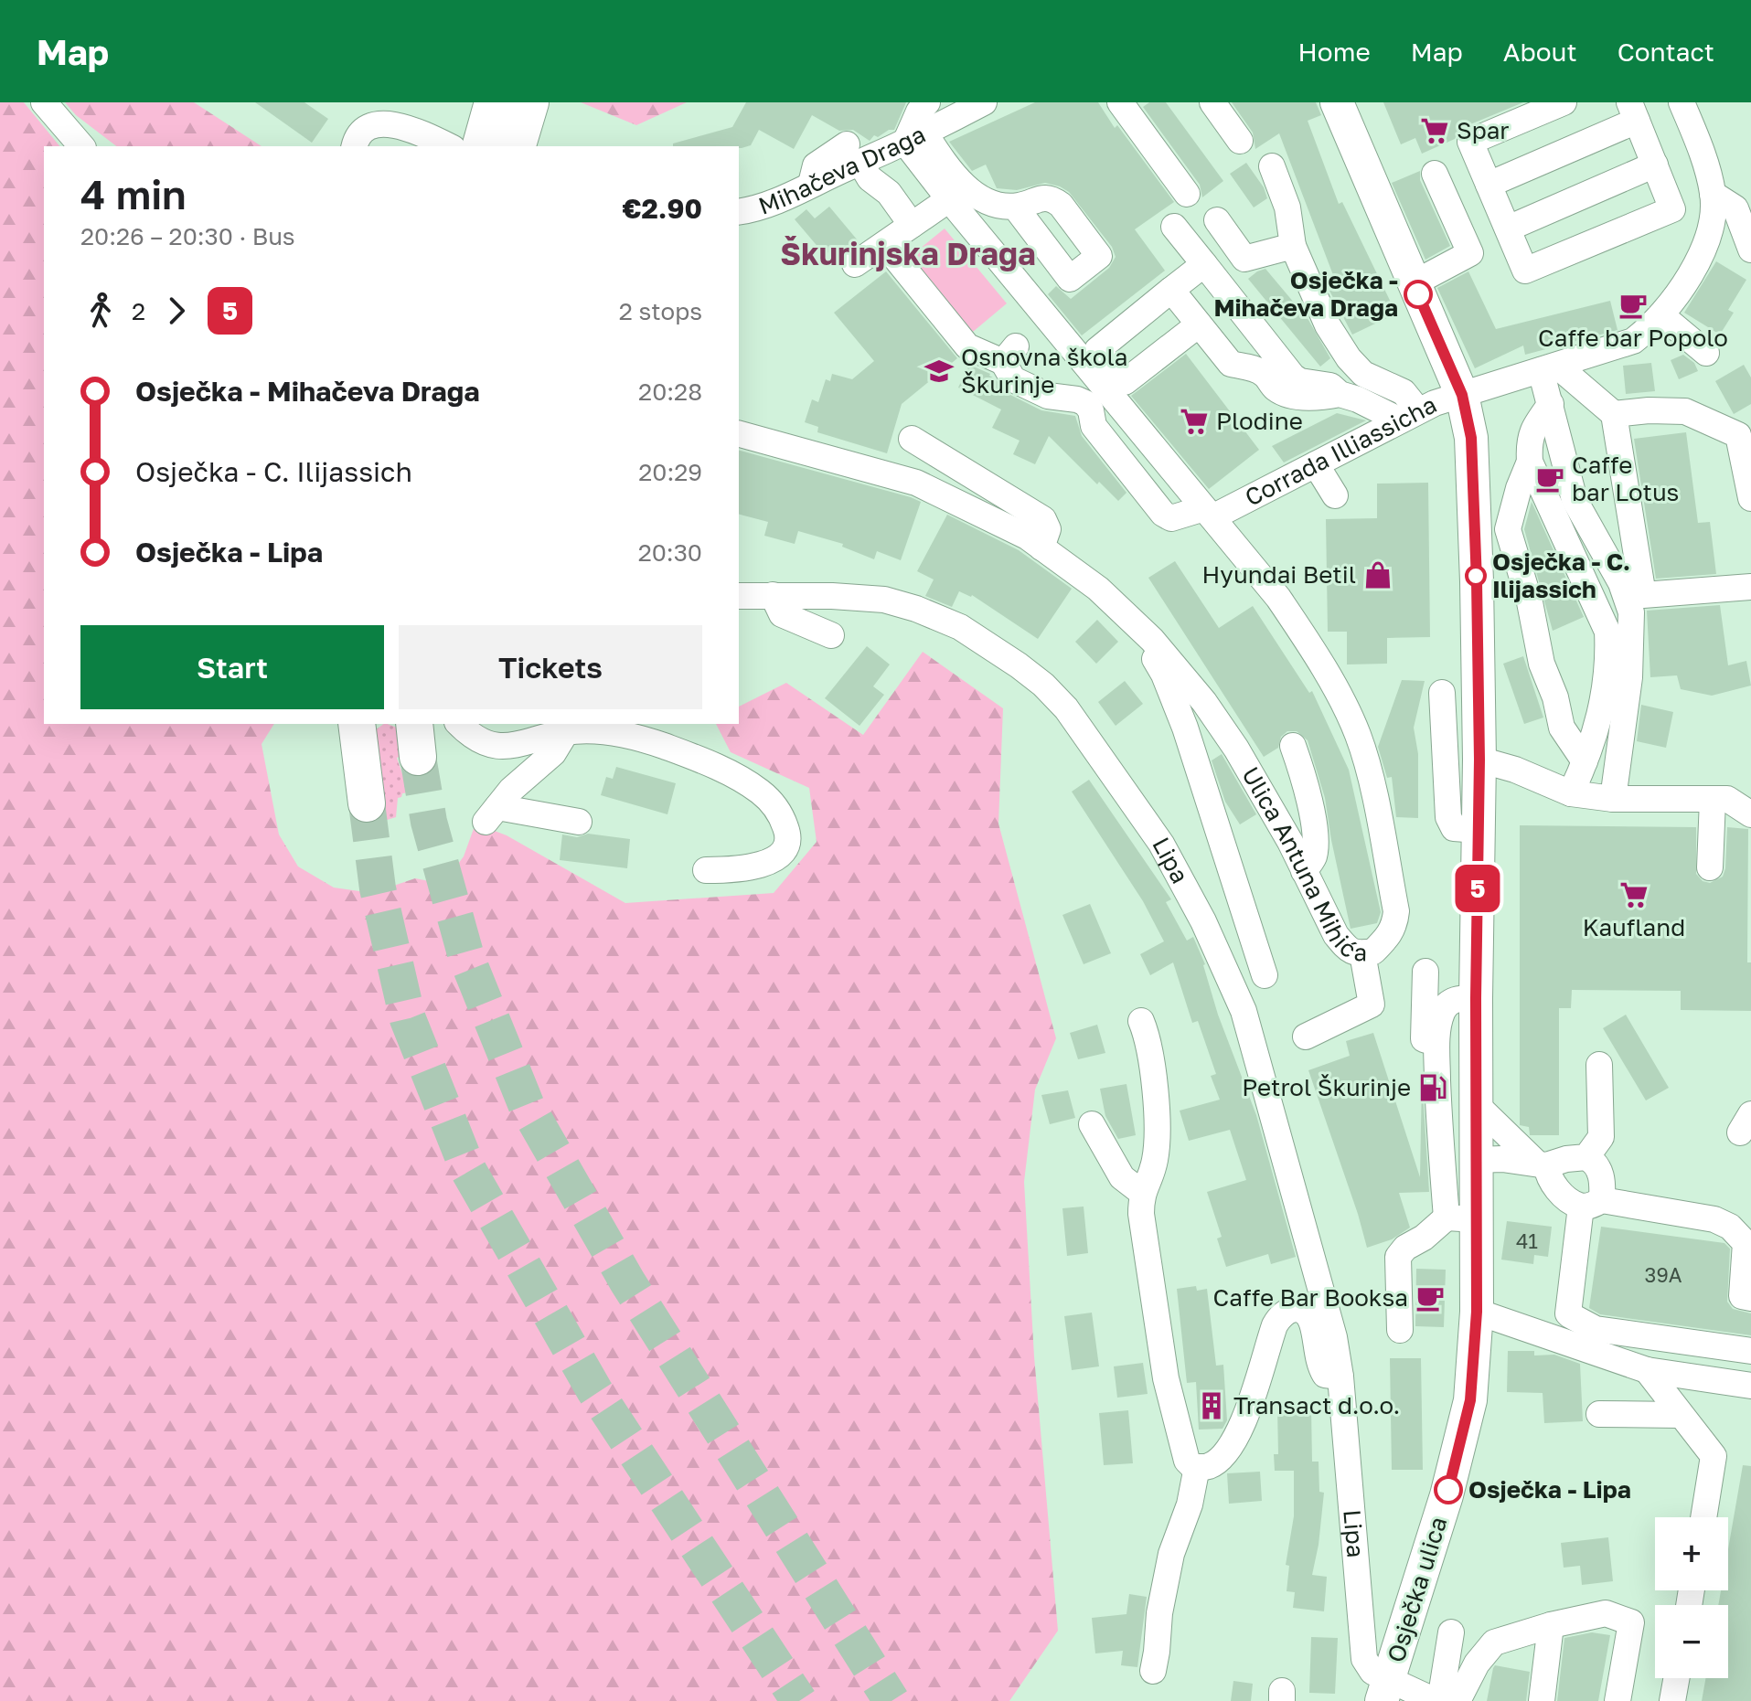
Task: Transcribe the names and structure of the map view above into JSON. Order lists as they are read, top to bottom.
{
  "streets": {
    "main road": ["Osječka ulica"],
    "street": [
      "Mihačeva Draga",
      "Corrada Illiassicha",
      "Ulica Antuna Mihića",
      "Lipa"
    ]
  },
  "crossings": [
    ["Mihačeva Draga", "Ulica Antuna Mihića"],
    ["Corrada Illiassicha", "Ulica Antuna Mihića"],
    ["Corrada Illiassicha", "Osječka ulica"],
    ["Lipa", "Osječka ulica"]
  ],
  "districts": ["Škurinjska Draga"],
  "places": {
    "supermarket": ["Spar", "Plodine", "Kaufland"],
    "other": ["Osječka - Mihačeva Draga", "Osječka - C. Ilijassich", "Osječka - Lipa"],
    "cafe": ["Caffe bar Popolo", "Caffe bar Lotus", "Caffe Bar Booksa"],
    "school or university": ["Osnovna škola Škurinje"],
    "shop": ["Hyundai Betil"],
    "fuel station": ["Petrol Škurinje"],
    "building": ["Transact d.o.o."]
  },
  "lines": ["bus line 5"],
  "house_numbers": ["41", "39A"],
  "page": {
    "header": "Map",
    "nav": [
      "Home",
      "Map",
      "About",
      "Contact"
    ],
    "on_map": "5",
    "heading": ["4 min", "20:26 – 20:30 · Bus", "€2.90"],
    "legs": ["2", "5", "2 stops"],
    "list": [
      {
        "name": "Osječka - Mihačeva Draga",
        "value": "20:28"
      },
      {
        "name": "Osječka - C. Ilijassich",
        "value": "20:29"
      },
      {
        "name": "Osječka - Lipa",
        "value": "20:30"
      }
    ],
    "buttons": ["Start", "Tickets"],
    "map_buttons": ["+", "−"]
  }
}
